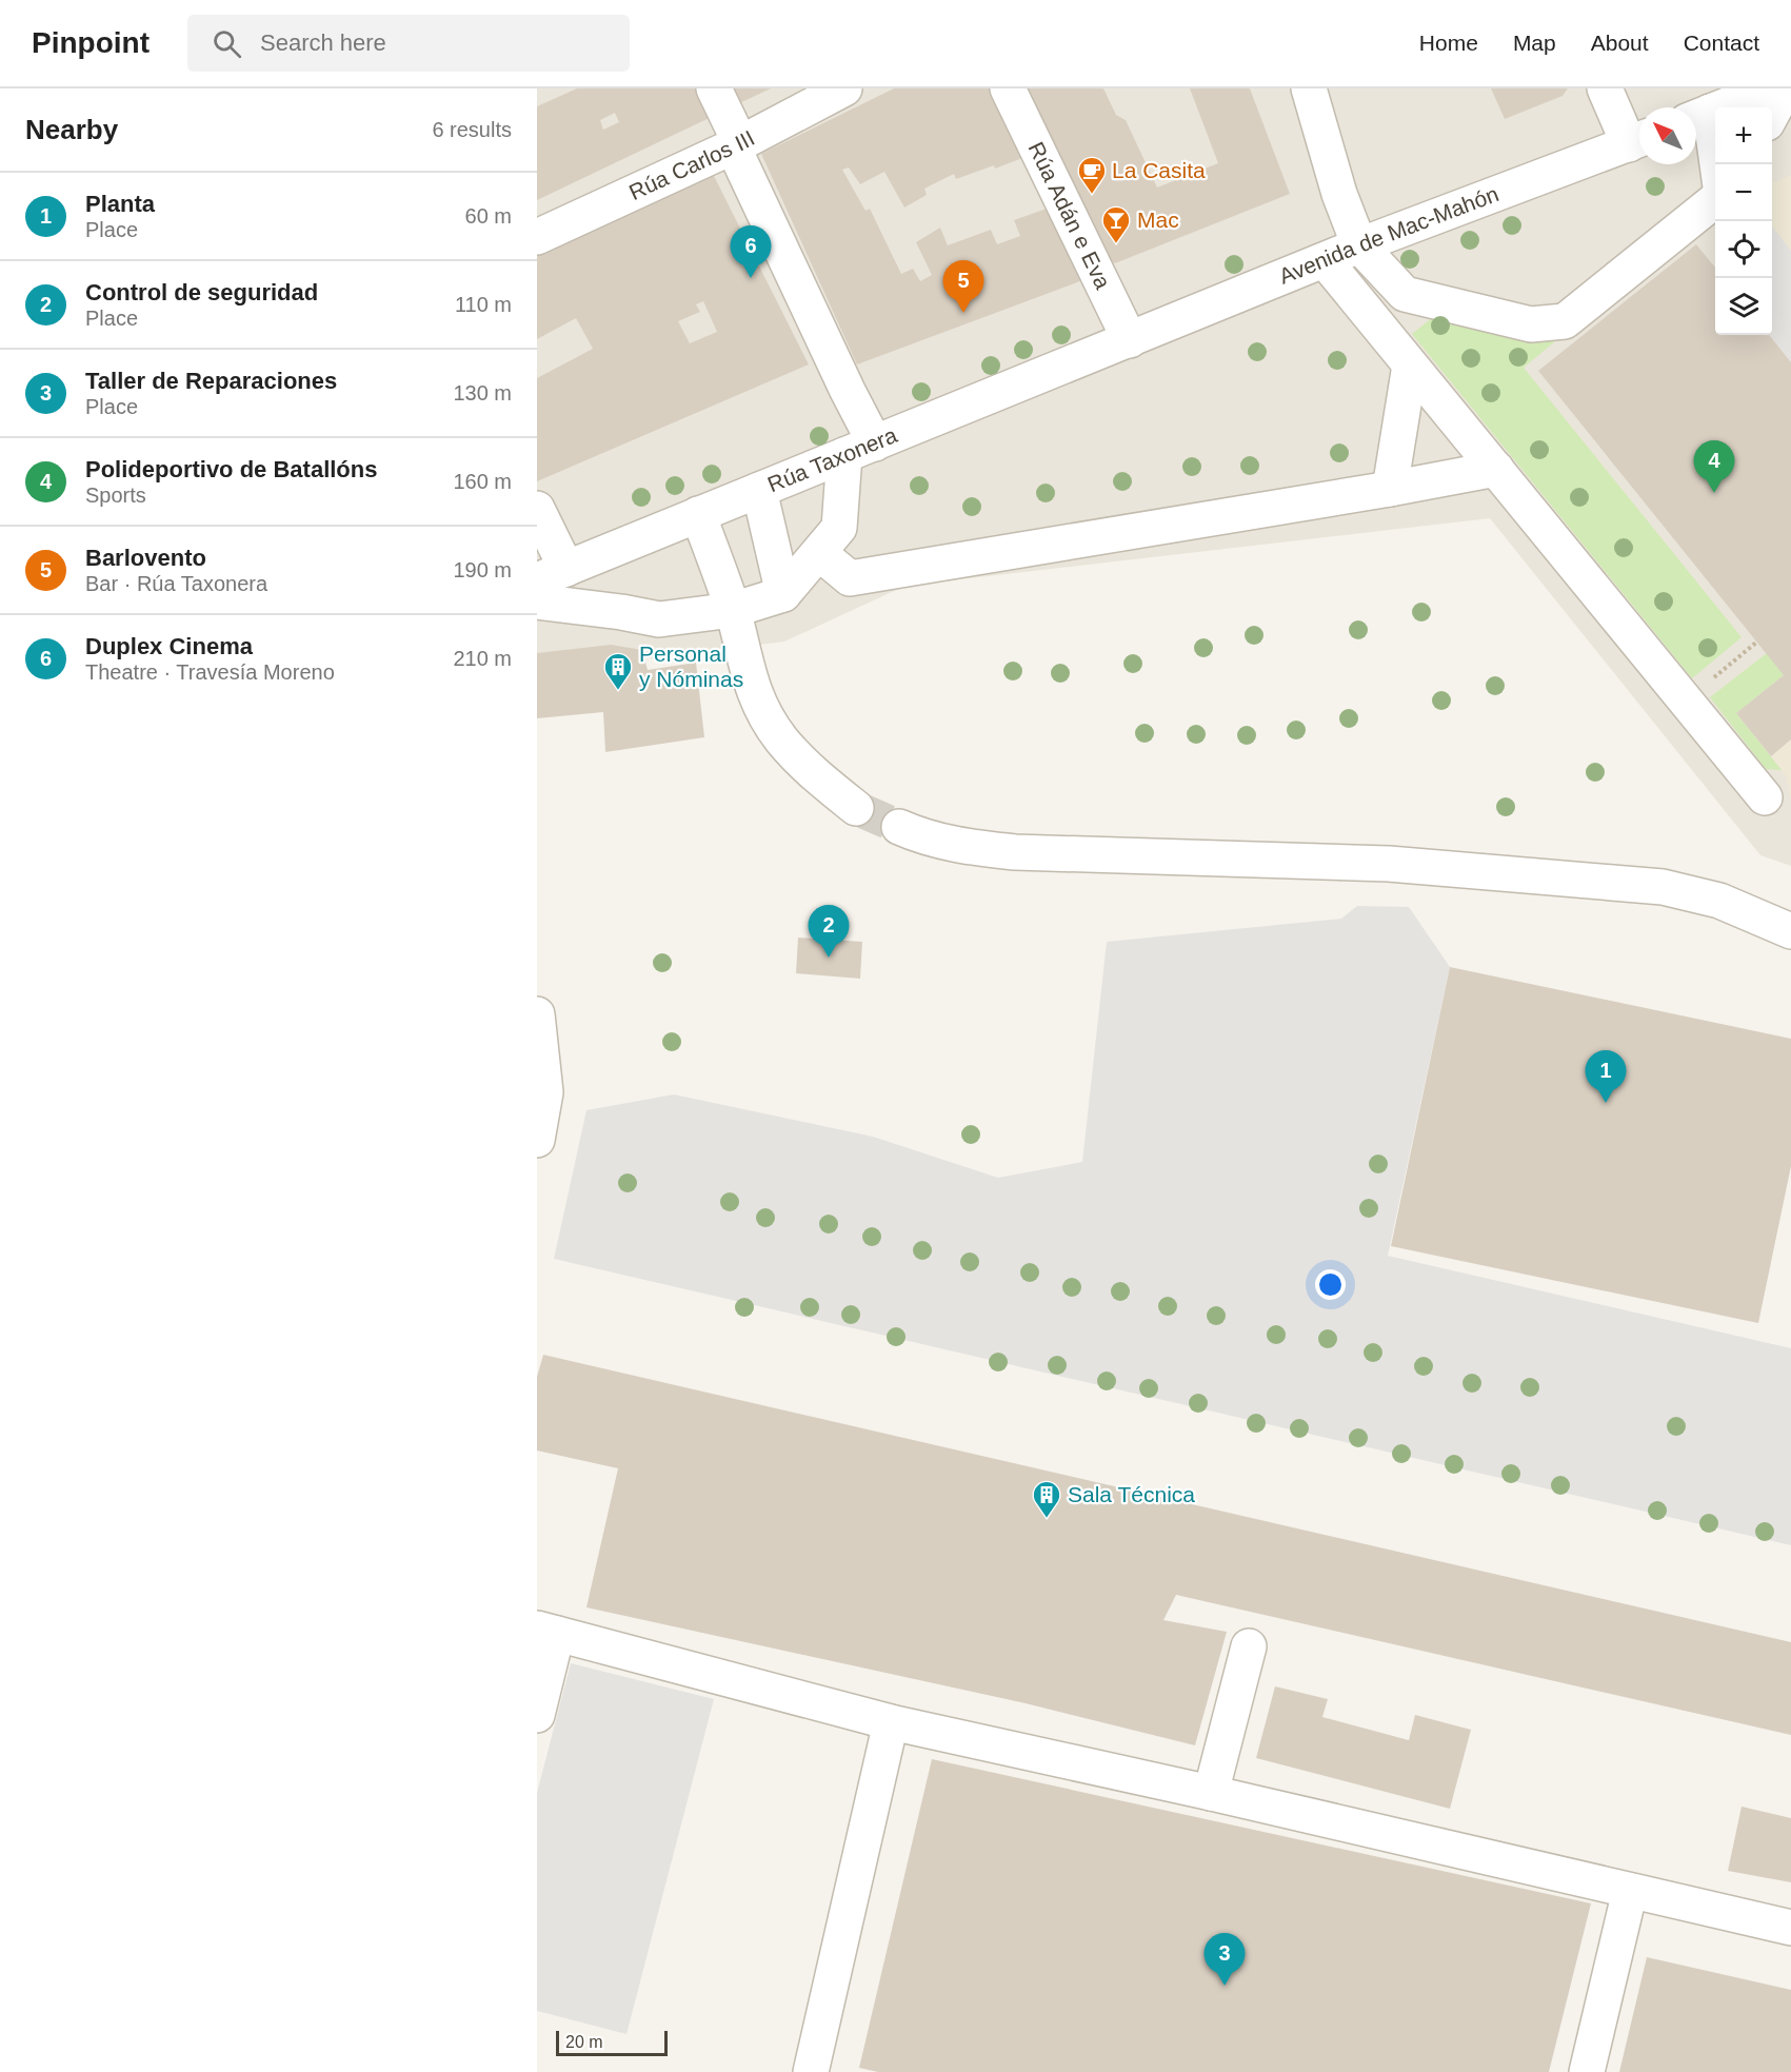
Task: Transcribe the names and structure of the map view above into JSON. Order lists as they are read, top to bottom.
{
  "streets": {
    "street": [
      "Rúa Carlos III",
      "Rúa Adán e Eva",
      "Avenida de Mac-Mahón",
      "Rúa Taxonera"
    ]
  },
  "crossings": [
    ["Rúa Adán e Eva", "Avenida de Mac-Mahón"],
    ["Rúa Adán e Eva", "Rúa Taxonera"],
    ["Avenida de Mac-Mahón", "Rúa Taxonera"]
  ],
  "places": {
    "cafe": ["La Casita"],
    "bar": ["Mac"],
    "building": ["Personal y Nóminas", "Sala Técnica"]
  },
  "scale_bar": "20 m",
  "north": "top left",
  "page": {
    "header": "Pinpoint",
    "search": "Search here",
    "nav": [
      "Home",
      "Map",
      "About",
      "Contact"
    ],
    "heading": ["Nearby", "6 results"],
    "map_buttons": ["+", "−"],
    "list": [
      {
        "mark": "1",
        "name": "Planta",
        "note": "Place",
        "value": "60 m"
      },
      {
        "mark": "2",
        "name": "Control de seguridad",
        "note": "Place",
        "value": "110 m"
      },
      {
        "mark": "3",
        "name": "Taller de Reparaciones",
        "note": "Place",
        "value": "130 m"
      },
      {
        "mark": "4",
        "name": "Polideportivo de Batallóns",
        "note": "Sports",
        "value": "160 m"
      },
      {
        "mark": "5",
        "name": "Barlovento",
        "note": "Bar · Rúa Taxonera",
        "value": "190 m"
      },
      {
        "mark": "6",
        "name": "Duplex Cinema",
        "note": "Theatre · Travesía Moreno",
        "value": "210 m"
      }
    ],
    "pins": [
      "6",
      "5",
      "4",
      "2",
      "1",
      "3"
    ],
    "scale": "20 m"
  }
}
